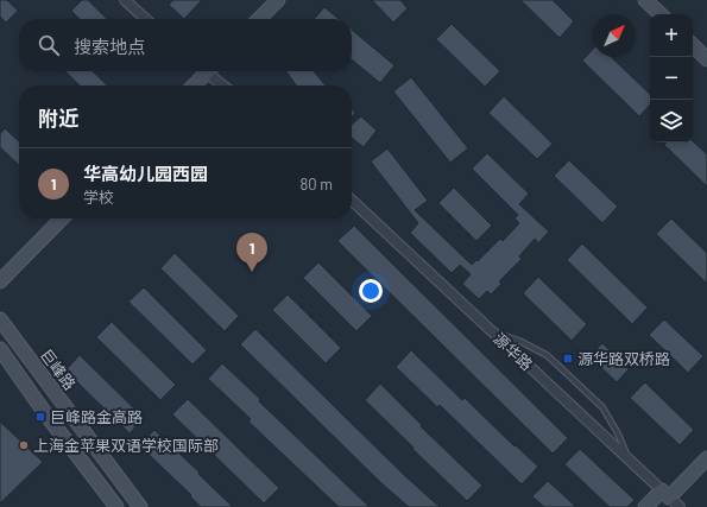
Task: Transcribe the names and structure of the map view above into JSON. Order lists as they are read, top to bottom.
{
  "streets": {
    "main road": ["巨峰路"],
    "street": ["源华路"]
  },
  "places": {
    "transit": ["源华路双桥路", "巨峰路金高路"],
    "other": ["上海金苹果双语学校国际部"]
  },
  "north": "top right",
  "page": {
    "map_buttons": ["+", "−"],
    "search": "搜索地点",
    "heading": "附近",
    "list": [
      {
        "mark": "1",
        "name": "华高幼儿园西园",
        "note": "学校",
        "value": "80 m"
      }
    ],
    "pins": "1"
  }
}
